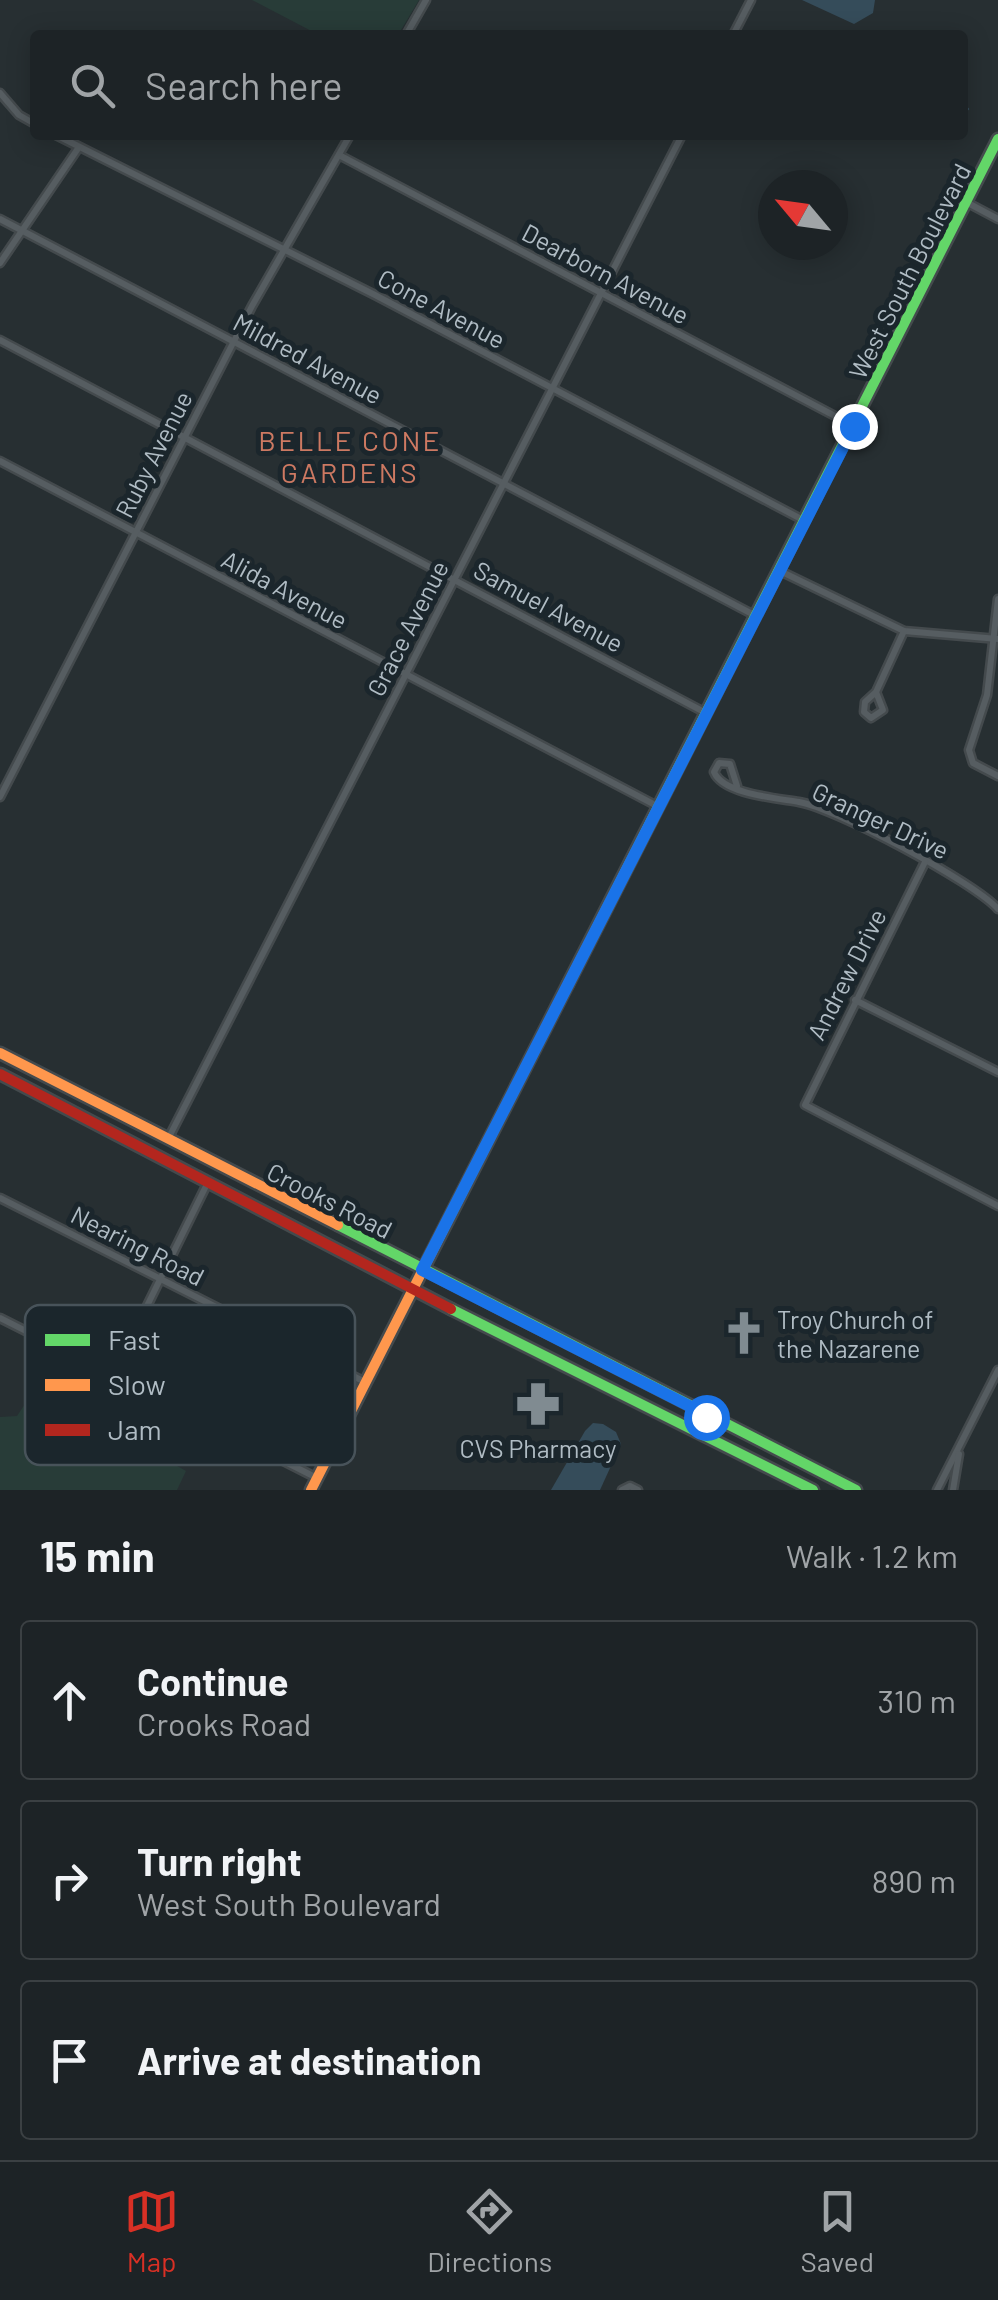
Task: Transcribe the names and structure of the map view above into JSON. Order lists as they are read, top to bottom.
{
  "streets": {
    "main road": ["West South Boulevard", "Crooks Road"],
    "street": [
      "Dearborn Avenue",
      "Cone Avenue",
      "Mildred Avenue",
      "Ruby Avenue",
      "Alida Avenue",
      "Samuel Avenue",
      "Grace Avenue",
      "Granger Drive",
      "Andrew Drive",
      "Nearing Road"
    ]
  },
  "crossings": [
    ["West South Boulevard", "Dearborn Avenue"],
    ["West South Boulevard", "Cone Avenue"],
    ["West South Boulevard", "Mildred Avenue"],
    ["West South Boulevard", "Alida Avenue"],
    ["West South Boulevard", "Samuel Avenue"],
    ["West South Boulevard", "Crooks Road"],
    ["West South Boulevard", "Nearing Road"],
    ["Dearborn Avenue", "Ruby Avenue"],
    ["Dearborn Avenue", "Grace Avenue"],
    ["Cone Avenue", "Ruby Avenue"],
    ["Cone Avenue", "Grace Avenue"],
    ["Mildred Avenue", "Ruby Avenue"],
    ["Mildred Avenue", "Grace Avenue"],
    ["Ruby Avenue", "Alida Avenue"],
    ["Ruby Avenue", "Samuel Avenue"],
    ["Alida Avenue", "Grace Avenue"],
    ["Samuel Avenue", "Grace Avenue"],
    ["Grace Avenue", "Crooks Road"],
    ["Granger Drive", "Andrew Drive"]
  ],
  "districts": ["BELLE CONE GARDENS"],
  "places": {
    "church": ["Troy Church of the Nazarene"],
    "pharmacy": ["CVS Pharmacy"]
  },
  "legend": ["Fast", "Slow", "Jam"],
  "north": "top left",
  "page": {
    "search": "Search here",
    "heading": ["15 min", "Walk · 1.2 km"],
    "list": [
      ["Continue", "Crooks Road", "310 m"],
      ["Turn right", "West South Boulevard", "890 m"],
      "Arrive at destination"
    ],
    "nav": ["Map", "Directions", "Saved"]
  }
}
